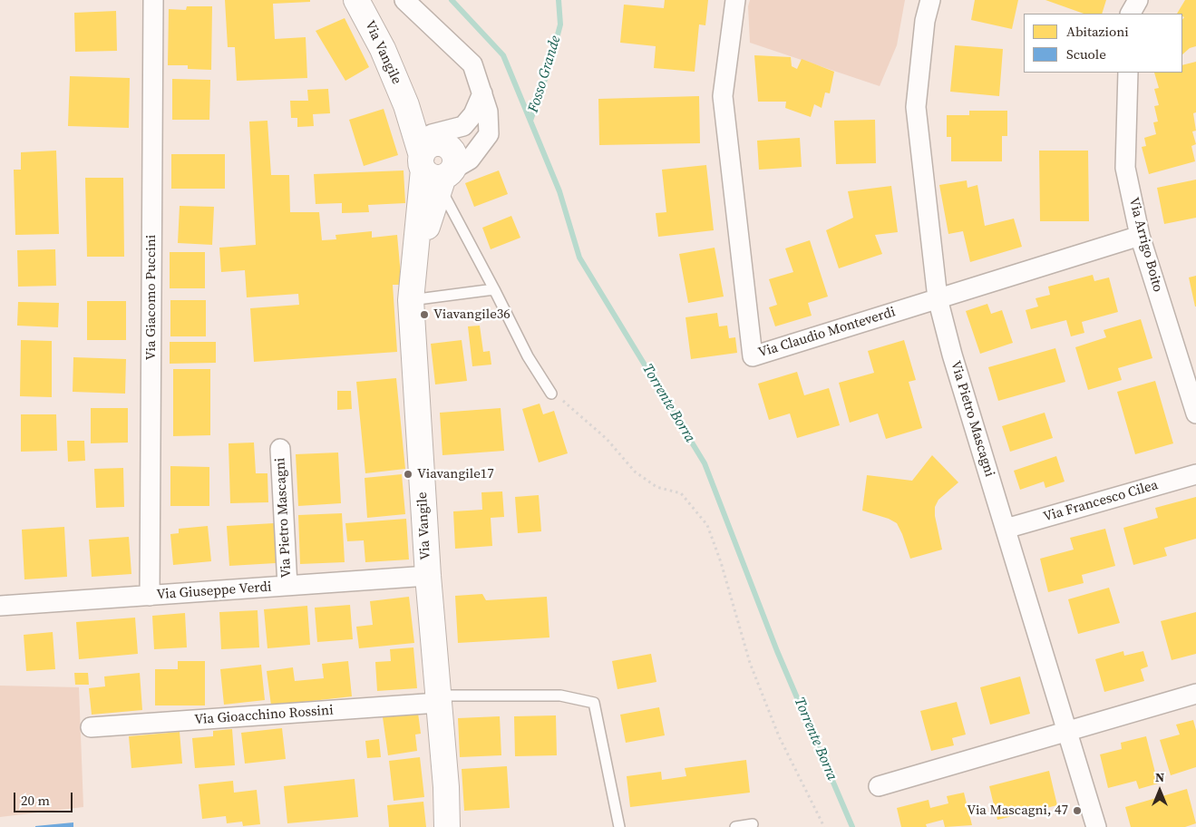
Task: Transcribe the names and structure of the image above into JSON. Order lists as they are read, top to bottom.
{
  "streets": {
    "street": [
      "Via Vangile",
      "Via Arrigo Boito",
      "Via Giacomo Puccini",
      "Via Claudio Monteverdi",
      "Via Pietro Mascagni",
      "Via Francesco Cilea",
      "Via Giuseppe Verdi",
      "Via Gioacchino Rossini"
    ]
  },
  "crossings": [
    ["Via Vangile", "Via Giuseppe Verdi"],
    ["Via Vangile", "Via Gioacchino Rossini"],
    ["Via Arrigo Boito", "Via Claudio Monteverdi"],
    ["Via Giacomo Puccini", "Via Giuseppe Verdi"],
    ["Via Claudio Monteverdi", "Via Pietro Mascagni"],
    ["Via Pietro Mascagni", "Via Francesco Cilea"],
    ["Via Pietro Mascagni", "Via Giuseppe Verdi"]
  ],
  "water": ["Fosso Grande", "Torrente Borra"],
  "places": ["Viavangile36", "Viavangile17", "Via Mascagni, 47"],
  "legend": ["Abitazioni", "Scuole"],
  "scale_bar": "20 m",
  "north": "top"
}
